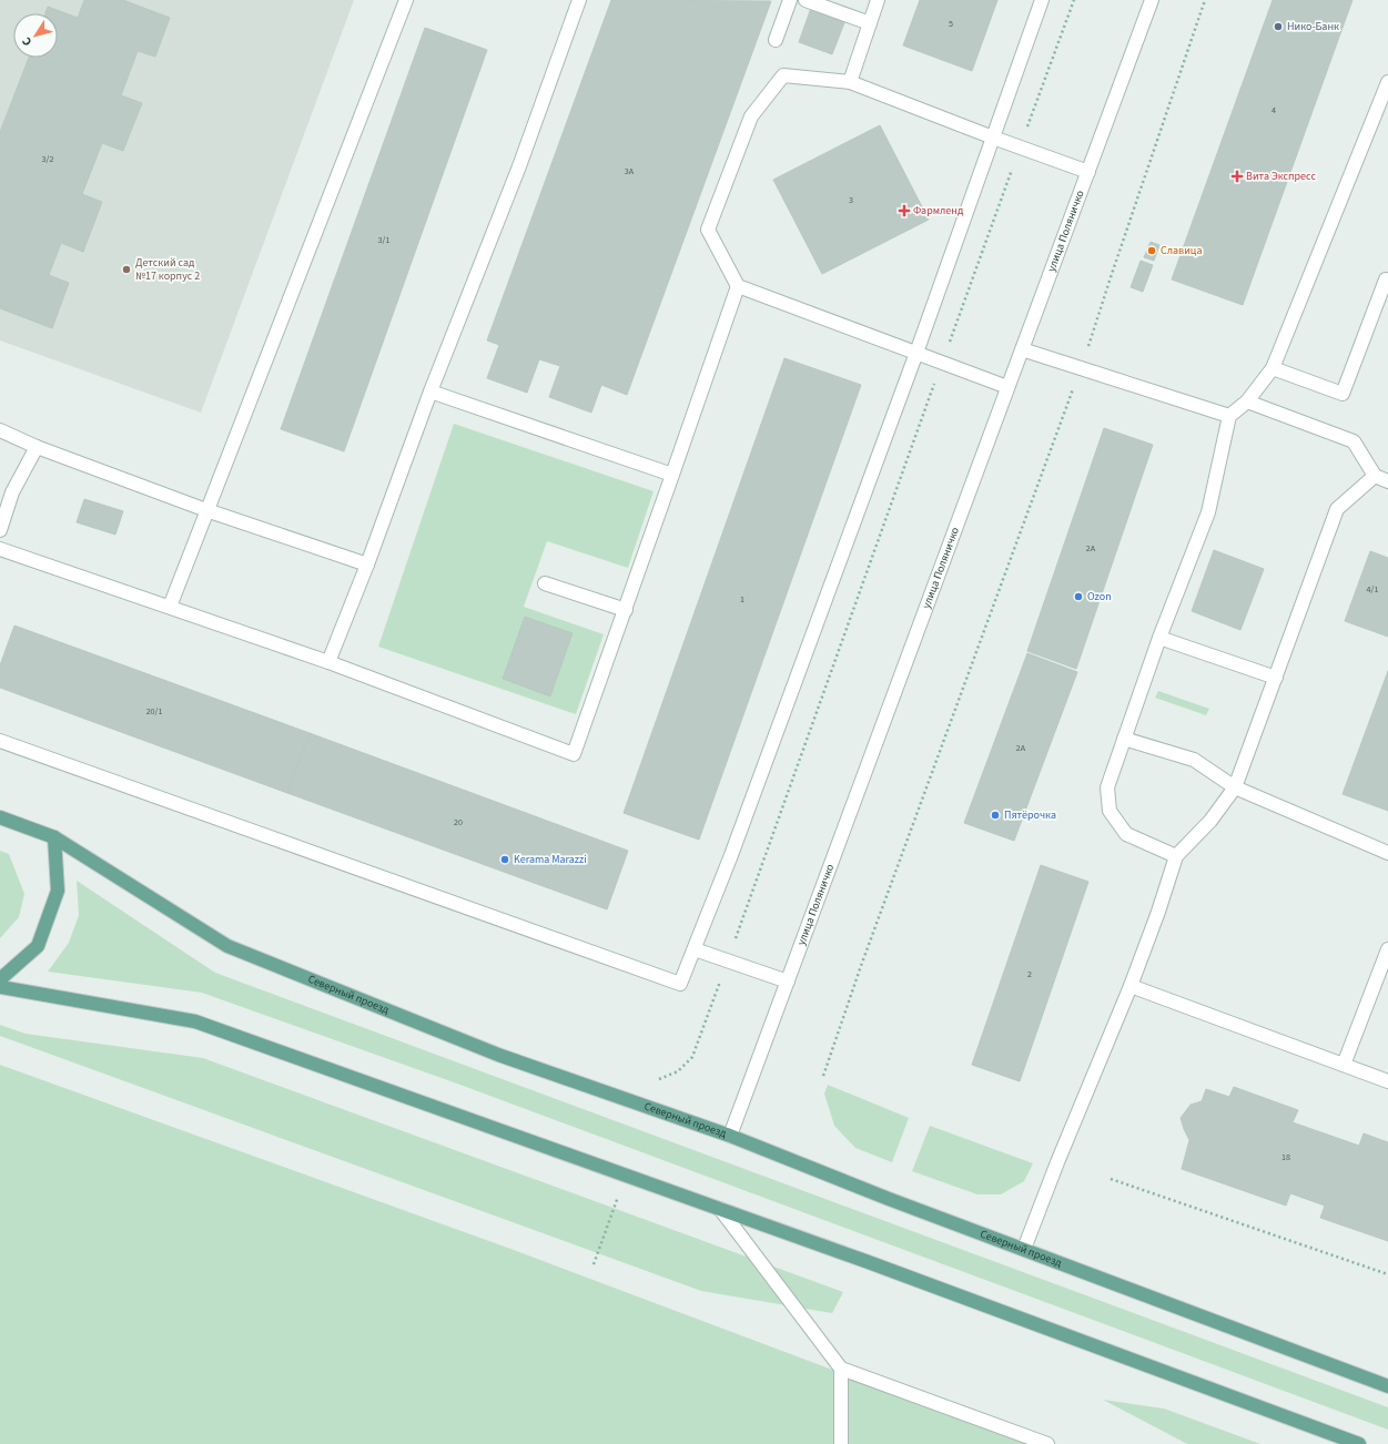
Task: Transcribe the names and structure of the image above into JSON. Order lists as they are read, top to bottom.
{
  "streets": {
    "main road": ["Северный проезд"],
    "street": ["улица Поляничко"]
  },
  "crossings": [
    ["улица Поляничко", "Северный проезд"]
  ],
  "places": {
    "other": [
      "Нико-Банк",
      "Славица",
      "Детский сад №17 корпус 2",
      "Ozon",
      "Пятёрочка",
      "Kerama Marazzi"
    ],
    "health": ["Вита Экспресс", "Фармленд"]
  },
  "house_numbers": [
    "5",
    "4",
    "3/2",
    "3А",
    "3",
    "3/1",
    "2А",
    "4/1",
    "1",
    "20/1",
    "2А",
    "20",
    "2",
    "18"
  ],
  "north": "bottom left"
}
